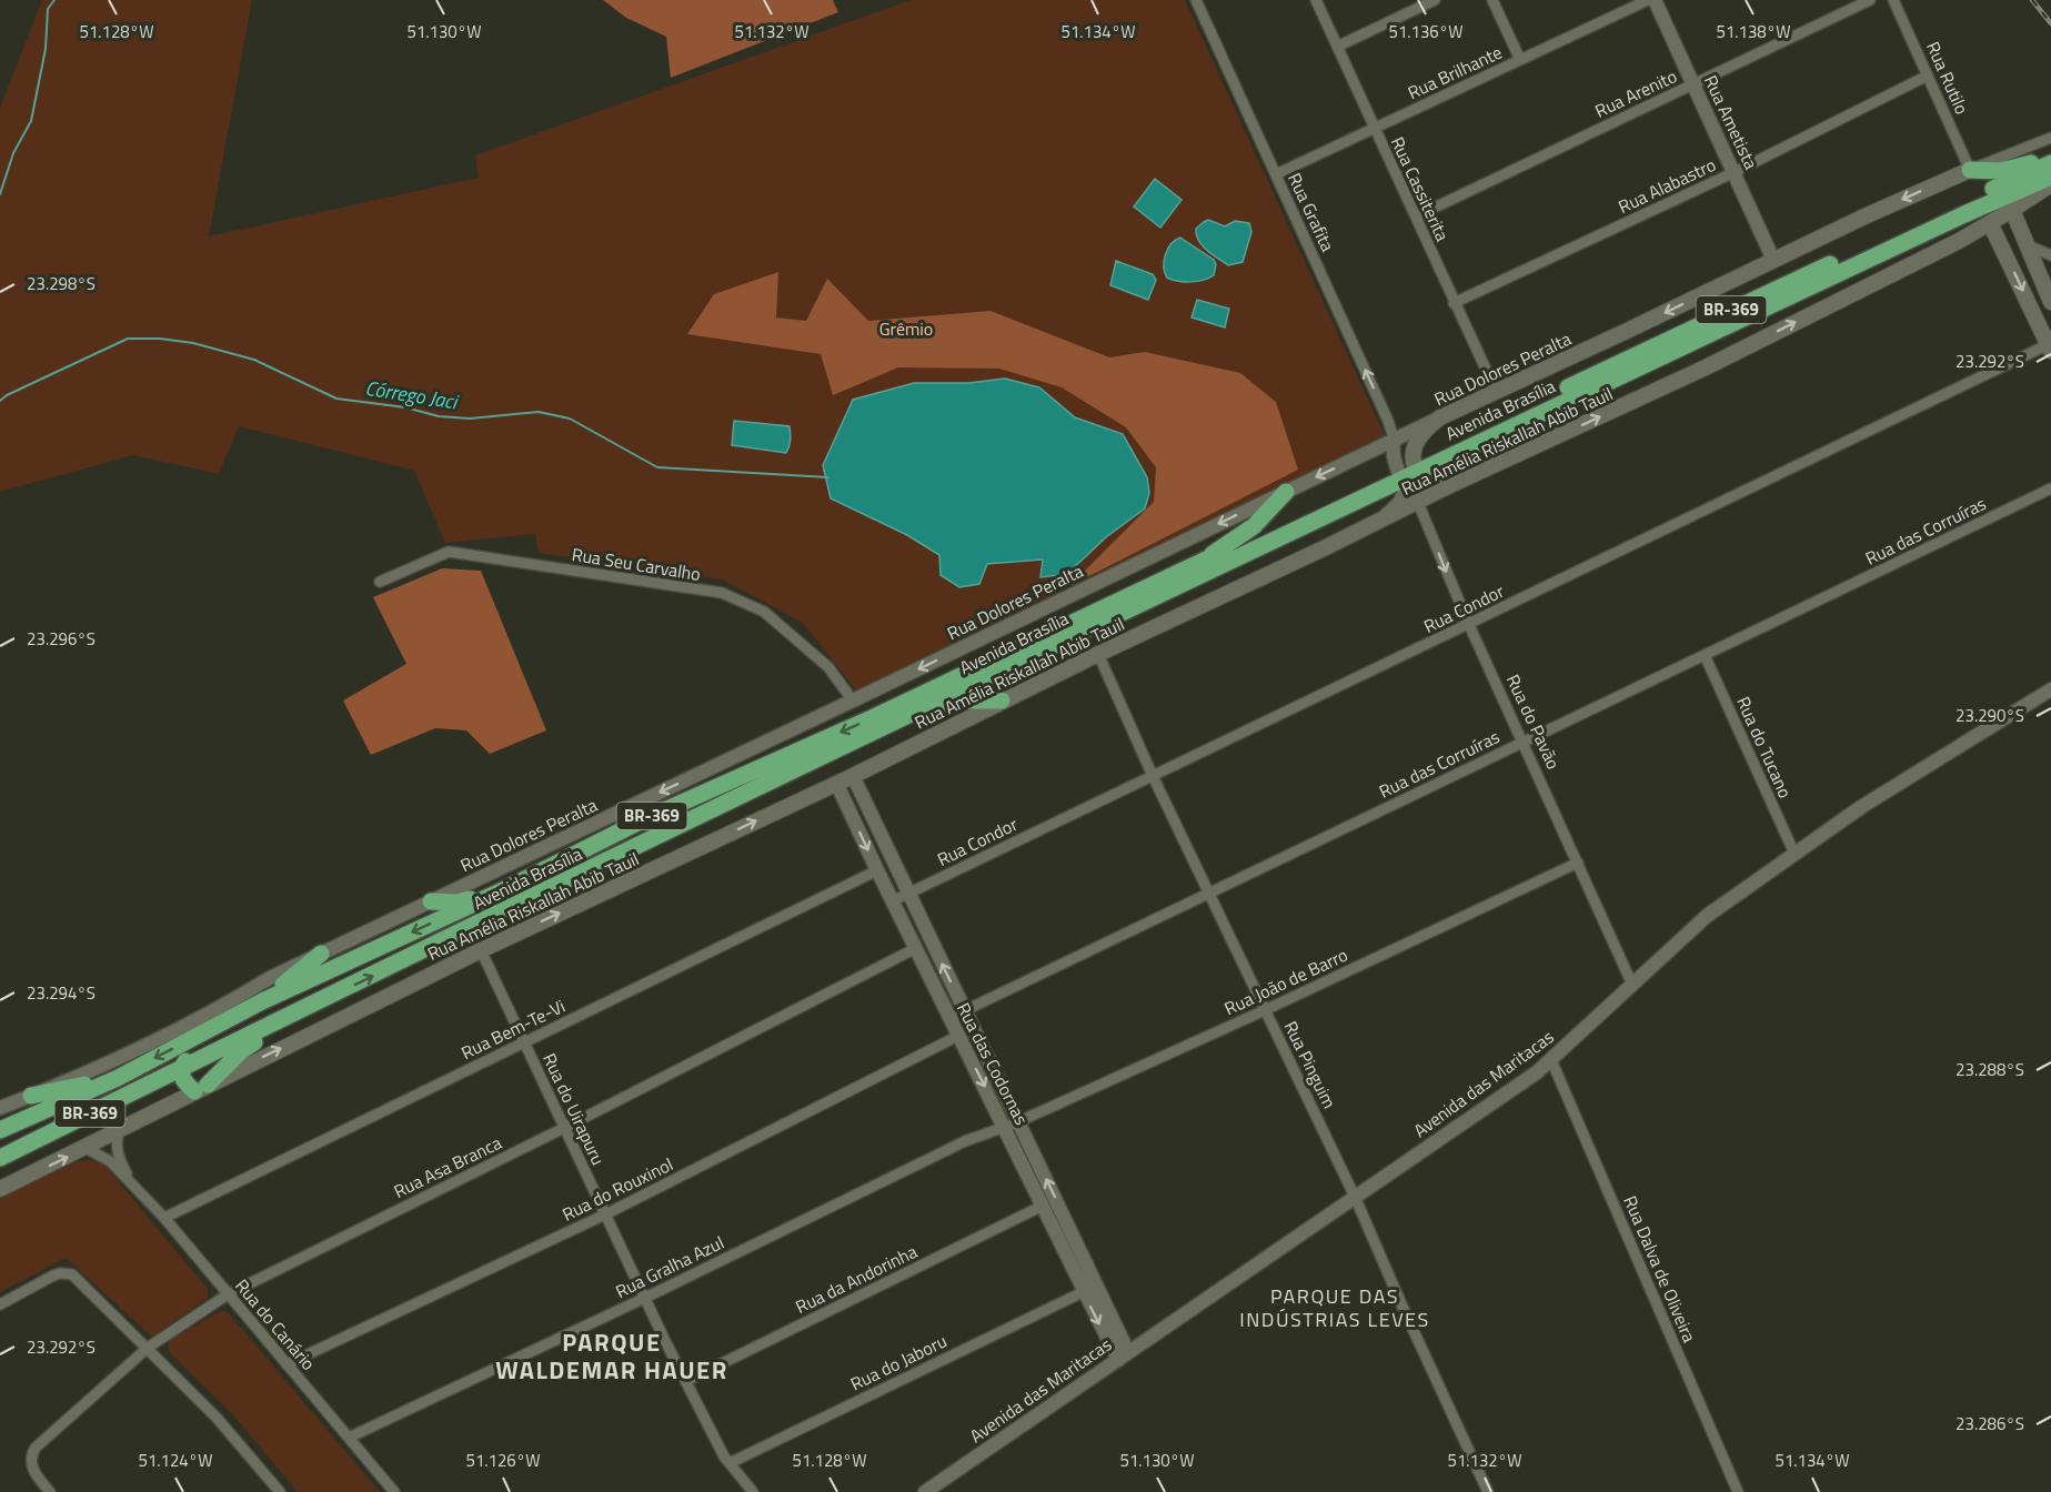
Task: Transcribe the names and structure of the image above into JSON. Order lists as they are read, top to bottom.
{
  "streets": {
    "highway": ["BR-369", "Avenida Brasília"],
    "main road": ["Rua Dolores Peralta", "Rua Amélia Riskallah Abib Tauil"],
    "street": [
      "Rua Brilhante",
      "Rua Rutilo",
      "Rua Arenito",
      "Rua Ametista",
      "Rua Alabastro",
      "Rua Cassiterita",
      "Rua Grafita",
      "Rua das Corruíras",
      "Rua Seu Carvalho",
      "Rua Condor",
      "Rua do Pavão",
      "Rua do Tucano",
      "Rua João de Barro",
      "Rua Bem-Te-Vi",
      "Rua das Codornas",
      "Rua Pinguim",
      "Avenida das Maritacas",
      "Rua do Uirapuru",
      "Rua Asa Branca",
      "Rua do Rouxinol",
      "Rua Gralha Azul",
      "Rua Dalva de Oliveira",
      "Rua da Andorinha",
      "Rua do Canário",
      "Rua do Jaboru"
    ]
  },
  "crossings": [
    ["Rua Brilhante", "Rua Cassiterita"],
    ["Rua Brilhante", "Rua Grafita"],
    ["Rua Rutilo", "Rua Alabastro"],
    ["Rua Rutilo", "Rua Dolores Peralta"],
    ["Rua Arenito", "Rua Ametista"],
    ["Rua Arenito", "Rua Cassiterita"],
    ["Rua Ametista", "Rua Alabastro"],
    ["Rua Ametista", "Rua Dolores Peralta"],
    ["Rua Alabastro", "Rua Cassiterita"],
    ["Rua Cassiterita", "Rua Dolores Peralta"],
    ["Rua Grafita", "Rua Dolores Peralta"],
    ["Rua Dolores Peralta", "Rua Seu Carvalho"],
    ["Avenida Brasília", "Rua Amélia Riskallah Abib Tauil"],
    ["Avenida Brasília", "Rua do Pavão"],
    ["Rua Amélia Riskallah Abib Tauil", "Rua do Pavão"],
    ["Rua Amélia Riskallah Abib Tauil", "Rua das Codornas"],
    ["Rua Amélia Riskallah Abib Tauil", "Rua Pinguim"],
    ["Rua Amélia Riskallah Abib Tauil", "Rua do Uirapuru"],
    ["Rua das Corruíras", "Rua do Pavão"],
    ["Rua das Corruíras", "Rua do Tucano"],
    ["Rua das Corruíras", "Rua das Codornas"],
    ["Rua das Corruíras", "Rua Pinguim"],
    ["Rua Condor", "Rua do Pavão"],
    ["Rua Condor", "Rua das Codornas"],
    ["Rua Condor", "Rua Pinguim"],
    ["Rua do Pavão", "Rua João de Barro"],
    ["Rua do Pavão", "Avenida das Maritacas"],
    ["Rua do Tucano", "Avenida das Maritacas"],
    ["Rua João de Barro", "Rua das Codornas"],
    ["Rua João de Barro", "Rua Pinguim"],
    ["Rua João de Barro", "Rua Gralha Azul"],
    ["Rua Bem-Te-Vi", "Rua das Codornas"],
    ["Rua Bem-Te-Vi", "Rua do Uirapuru"],
    ["Rua Bem-Te-Vi", "Rua do Canário"],
    ["Rua das Codornas", "Avenida das Maritacas"],
    ["Rua das Codornas", "Rua Asa Branca"],
    ["Rua das Codornas", "Rua do Rouxinol"],
    ["Rua das Codornas", "Rua Gralha Azul"],
    ["Rua das Codornas", "Rua da Andorinha"],
    ["Rua das Codornas", "Rua do Jaboru"],
    ["Rua Pinguim", "Avenida das Maritacas"],
    ["Avenida das Maritacas", "Rua Dalva de Oliveira"],
    ["Rua do Uirapuru", "Rua Asa Branca"],
    ["Rua do Uirapuru", "Rua do Rouxinol"],
    ["Rua do Uirapuru", "Rua Gralha Azul"],
    ["Rua do Uirapuru", "Rua da Andorinha"],
    ["Rua do Uirapuru", "Rua do Jaboru"],
    ["Rua Asa Branca", "Rua do Canário"],
    ["Rua do Rouxinol", "Rua do Canário"],
    ["Rua Gralha Azul", "Rua do Canário"]
  ],
  "one_way": ["Rua Grafita", "Rua Dolores Peralta", "Rua Amélia Riskallah Abib Tauil"],
  "districts": ["PARQUE DAS INDÚSTRIAS LEVES", "PARQUE WALDEMAR HAUER"],
  "water": ["Córrego Jaci"],
  "parks": ["Grêmio"],
  "coordinates": [
    "51.128°W",
    "51.130°W",
    "51.132°W",
    "51.134°W",
    "51.136°W",
    "51.138°W",
    "23.298°S",
    "23.292°S",
    "23.296°S",
    "23.290°S",
    "23.294°S",
    "23.288°S",
    "23.286°S",
    "51.124°W",
    "51.126°W"
  ]
}
